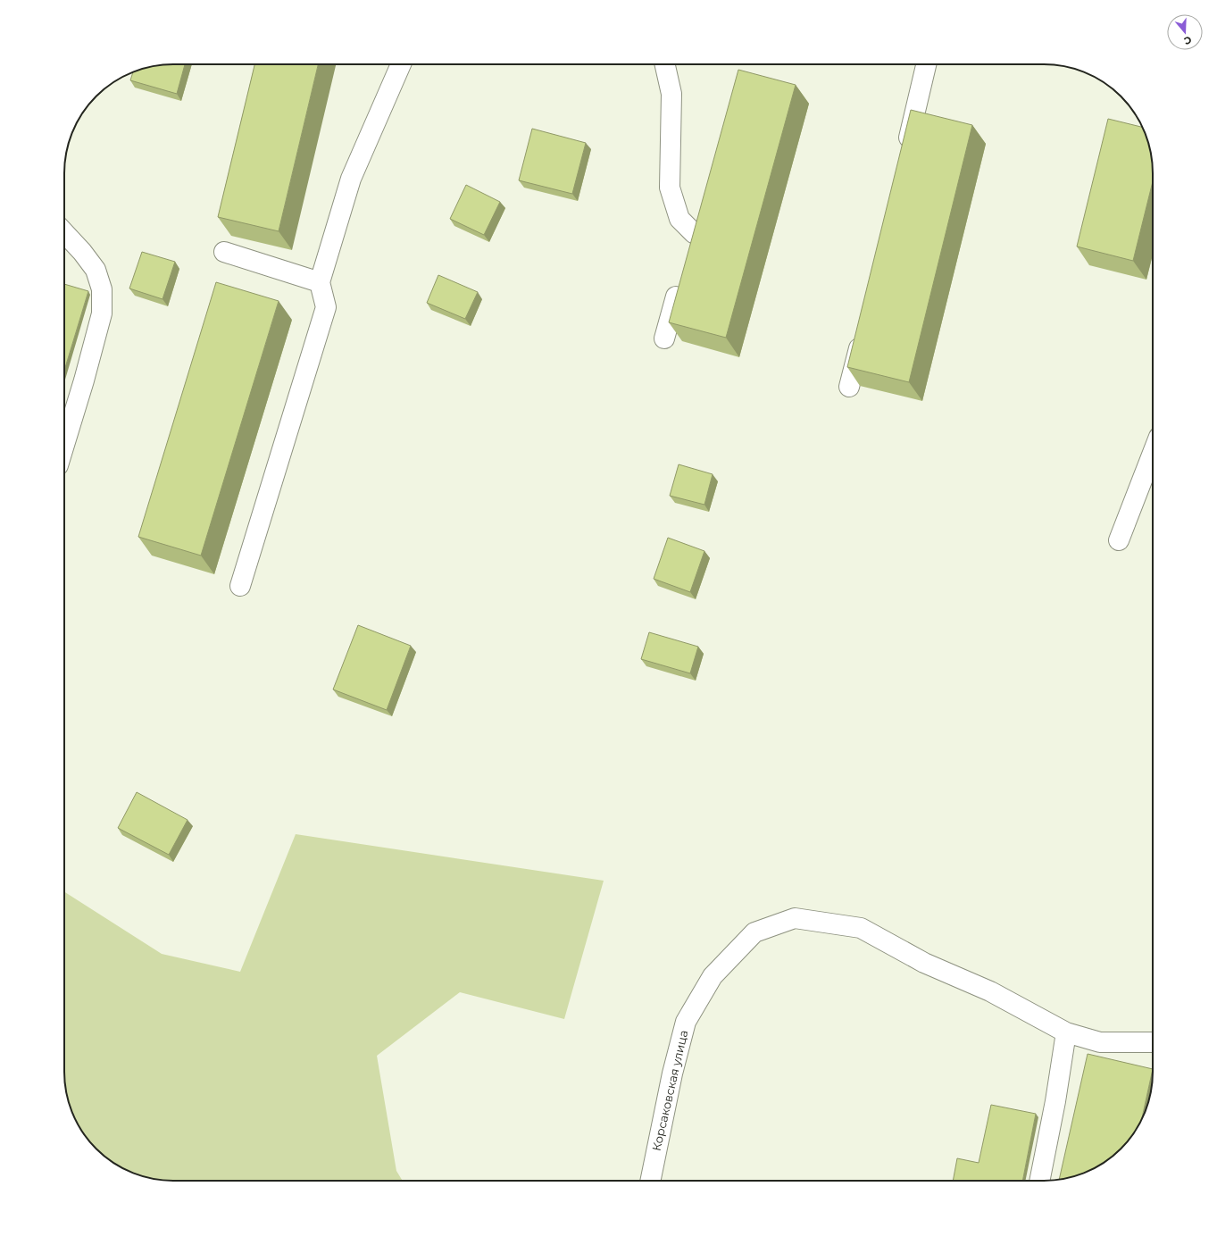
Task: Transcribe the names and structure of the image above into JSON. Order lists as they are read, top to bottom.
{
  "streets": {
    "street": ["Корсаковская улица"]
  },
  "north": "bottom"
}
